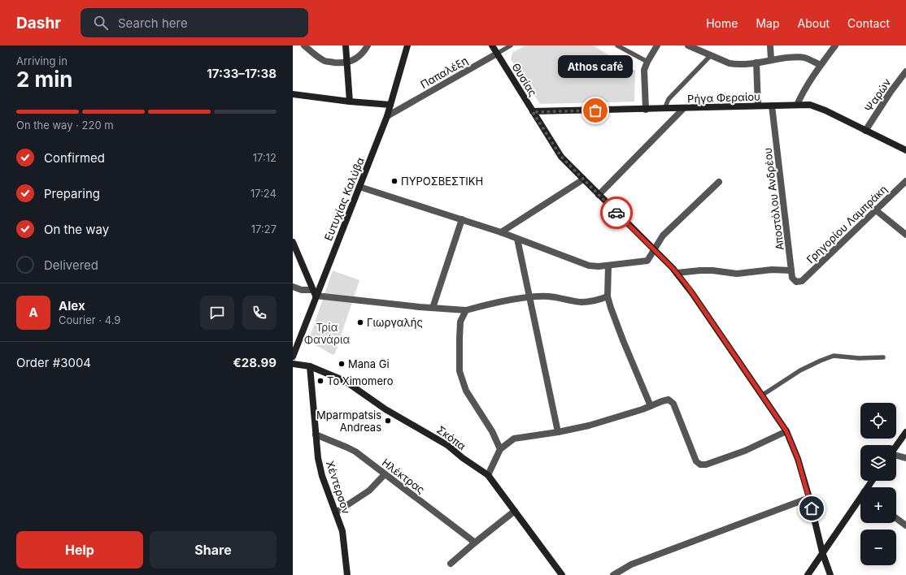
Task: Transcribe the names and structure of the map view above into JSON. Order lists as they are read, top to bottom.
{
  "streets": {
    "street": [
      "Παπαλέξη",
      "Θυσίας",
      "Ψαρών",
      "Ρήγα Φεραίου",
      "Ευτυχίας Καλύβα",
      "Αποστόλου Ανδρέου",
      "Γρηγορίου Λαμπράκη",
      "Σκόπα",
      "Ηλέκτρας",
      "Χέντερσον"
    ]
  },
  "crossings": [
    ["Παπαλέξη", "Θυσίας"],
    ["Παπαλέξη", "Ευτυχίας Καλύβα"],
    ["Θυσίας", "Ρήγα Φεραίου"],
    ["Ψαρών", "Ρήγα Φεραίου"],
    ["Ρήγα Φεραίου", "Αποστόλου Ανδρέου"],
    ["Αποστόλου Ανδρέου", "Γρηγορίου Λαμπράκη"],
    ["Σκόπα", "Χέντερσον"],
    ["Ηλέκτρας", "Χέντερσον"]
  ],
  "parks": ["Τρία Φανάρια"],
  "places": [
    "Athos café",
    "ΠΥΡΟΣΒΕΣΤΙΚΗ",
    "Γιωργαλής",
    "Mana Gi",
    "To Ximomero",
    "Mparmpatsis Andreas"
  ],
  "page": {
    "header": "Dashr",
    "search": "Search here",
    "nav": [
      "Home",
      "Map",
      "About",
      "Contact"
    ],
    "heading": ["2 min", "Arriving in", "17:33–17:38"],
    "panel": [
      "Alex",
      "Courier · 4.9",
      "Order #3004",
      "€28.99"
    ],
    "bubble": "Athos café",
    "bar": "On the way · 220 m",
    "list": [
      ["Confirmed", "17:12"],
      ["Preparing", "17:24"],
      ["On the way", "17:27"],
      "Delivered"
    ],
    "round": "A",
    "map_buttons": ["+", "−"],
    "buttons": ["Help", "Share"]
  }
}
